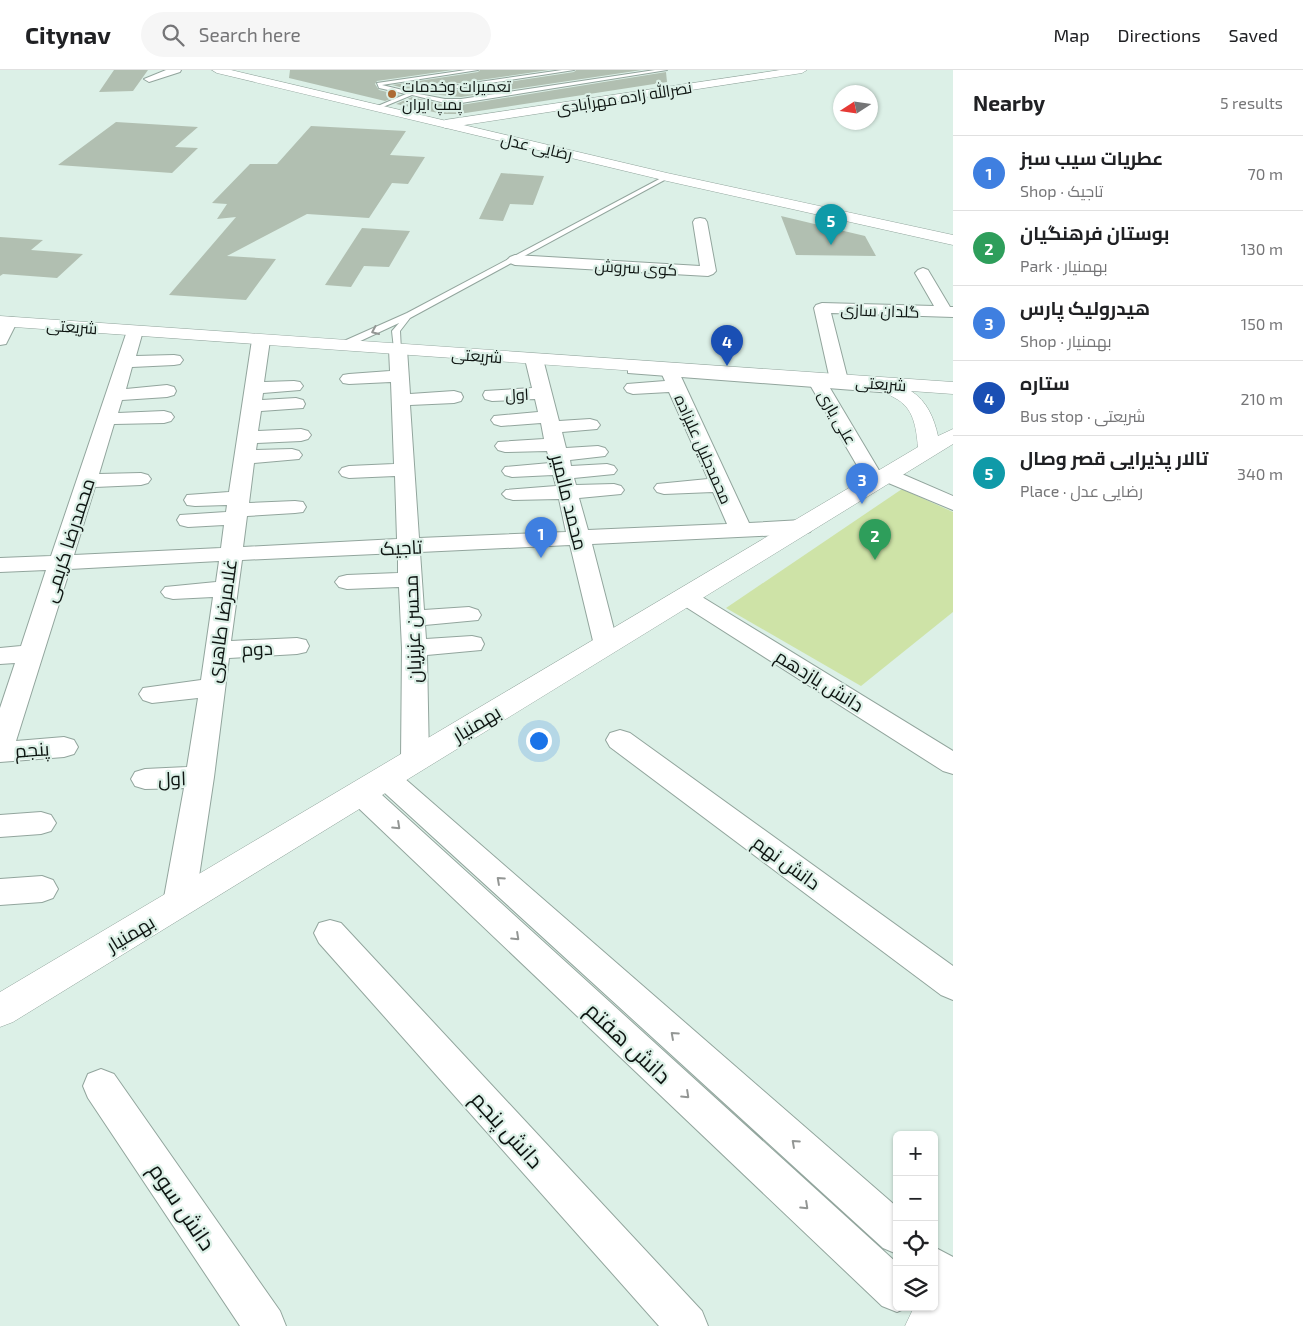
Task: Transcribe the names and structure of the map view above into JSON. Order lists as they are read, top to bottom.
{
  "streets": {
    "main road": [
      "نصرالله زاده مهرآبادی",
      "رضایی عدل",
      "شریعتی",
      "بهمنیار"
    ],
    "street": [
      "کوی سروش",
      "گلدان سازی",
      "اول",
      "علی یاری",
      "محمدجلیل علیزاده",
      "محمد مالمیر",
      "محمدرضا کریمی",
      "تاجیک",
      "غلامرضا طاهری",
      "محسن عزیزیان",
      "دوم",
      "دانش یازدهم",
      "پنجم",
      "دانش نهم",
      "دانش هفتم",
      "دانش پنجم",
      "دانش سوم"
    ]
  },
  "crossings": [
    ["نصرالله زاده مهرآبادی", "رضایی عدل"],
    ["گلدان سازی", "شریعتی"],
    ["شریعتی", "علی یاری"],
    ["شریعتی", "محمدجلیل علیزاده"],
    ["شریعتی", "محمد مالمیر"],
    ["شریعتی", "محمدرضا کریمی"],
    ["شریعتی", "غلامرضا طاهری"],
    ["شریعتی", "محسن عزیزیان"],
    ["اول", "محمد مالمیر"],
    ["اول", "غلامرضا طاهری"],
    ["علی یاری", "بهمنیار"],
    ["محمدجلیل علیزاده", "تاجیک"],
    ["محمد مالمیر", "تاجیک"],
    ["محمد مالمیر", "بهمنیار"],
    ["محمدرضا کریمی", "تاجیک"],
    ["محمدرضا کریمی", "پنجم"],
    ["تاجیک", "غلامرضا طاهری"],
    ["تاجیک", "محسن عزیزیان"],
    ["تاجیک", "بهمنیار"],
    ["غلامرضا طاهری", "دوم"],
    ["غلامرضا طاهری", "بهمنیار"],
    ["محسن عزیزیان", "بهمنیار"],
    ["دانش یازدهم", "بهمنیار"],
    ["بهمنیار", "دانش هفتم"]
  ],
  "places": ["تعمیرات وخدمات پمپ ایران"],
  "north": "left",
  "page": {
    "header": "Citynav",
    "search": "Search here",
    "nav": ["Map", "Directions", "Saved"],
    "heading": ["Nearby", "5 results"],
    "list": [
      {
        "mark": "1",
        "name": "عطریات سیب سبز",
        "note": "Shop · تاجیک",
        "value": "70 m"
      },
      {
        "mark": "2",
        "name": "بوستان فرهنگیان",
        "note": "Park · بهمنیار",
        "value": "130 m"
      },
      {
        "mark": "3",
        "name": "هیدرولیک پارس",
        "note": "Shop · بهمنیار",
        "value": "150 m"
      },
      {
        "mark": "4",
        "name": "ستاره",
        "note": "Bus stop · شریعتی",
        "value": "210 m"
      },
      {
        "mark": "5",
        "name": "تالار پذیرایی قصر وصال",
        "note": "Place · رضایی عدل",
        "value": "340 m"
      }
    ],
    "pins": [
      "5",
      "4",
      "3",
      "1",
      "2"
    ],
    "map_buttons": ["+", "−"]
  }
}
